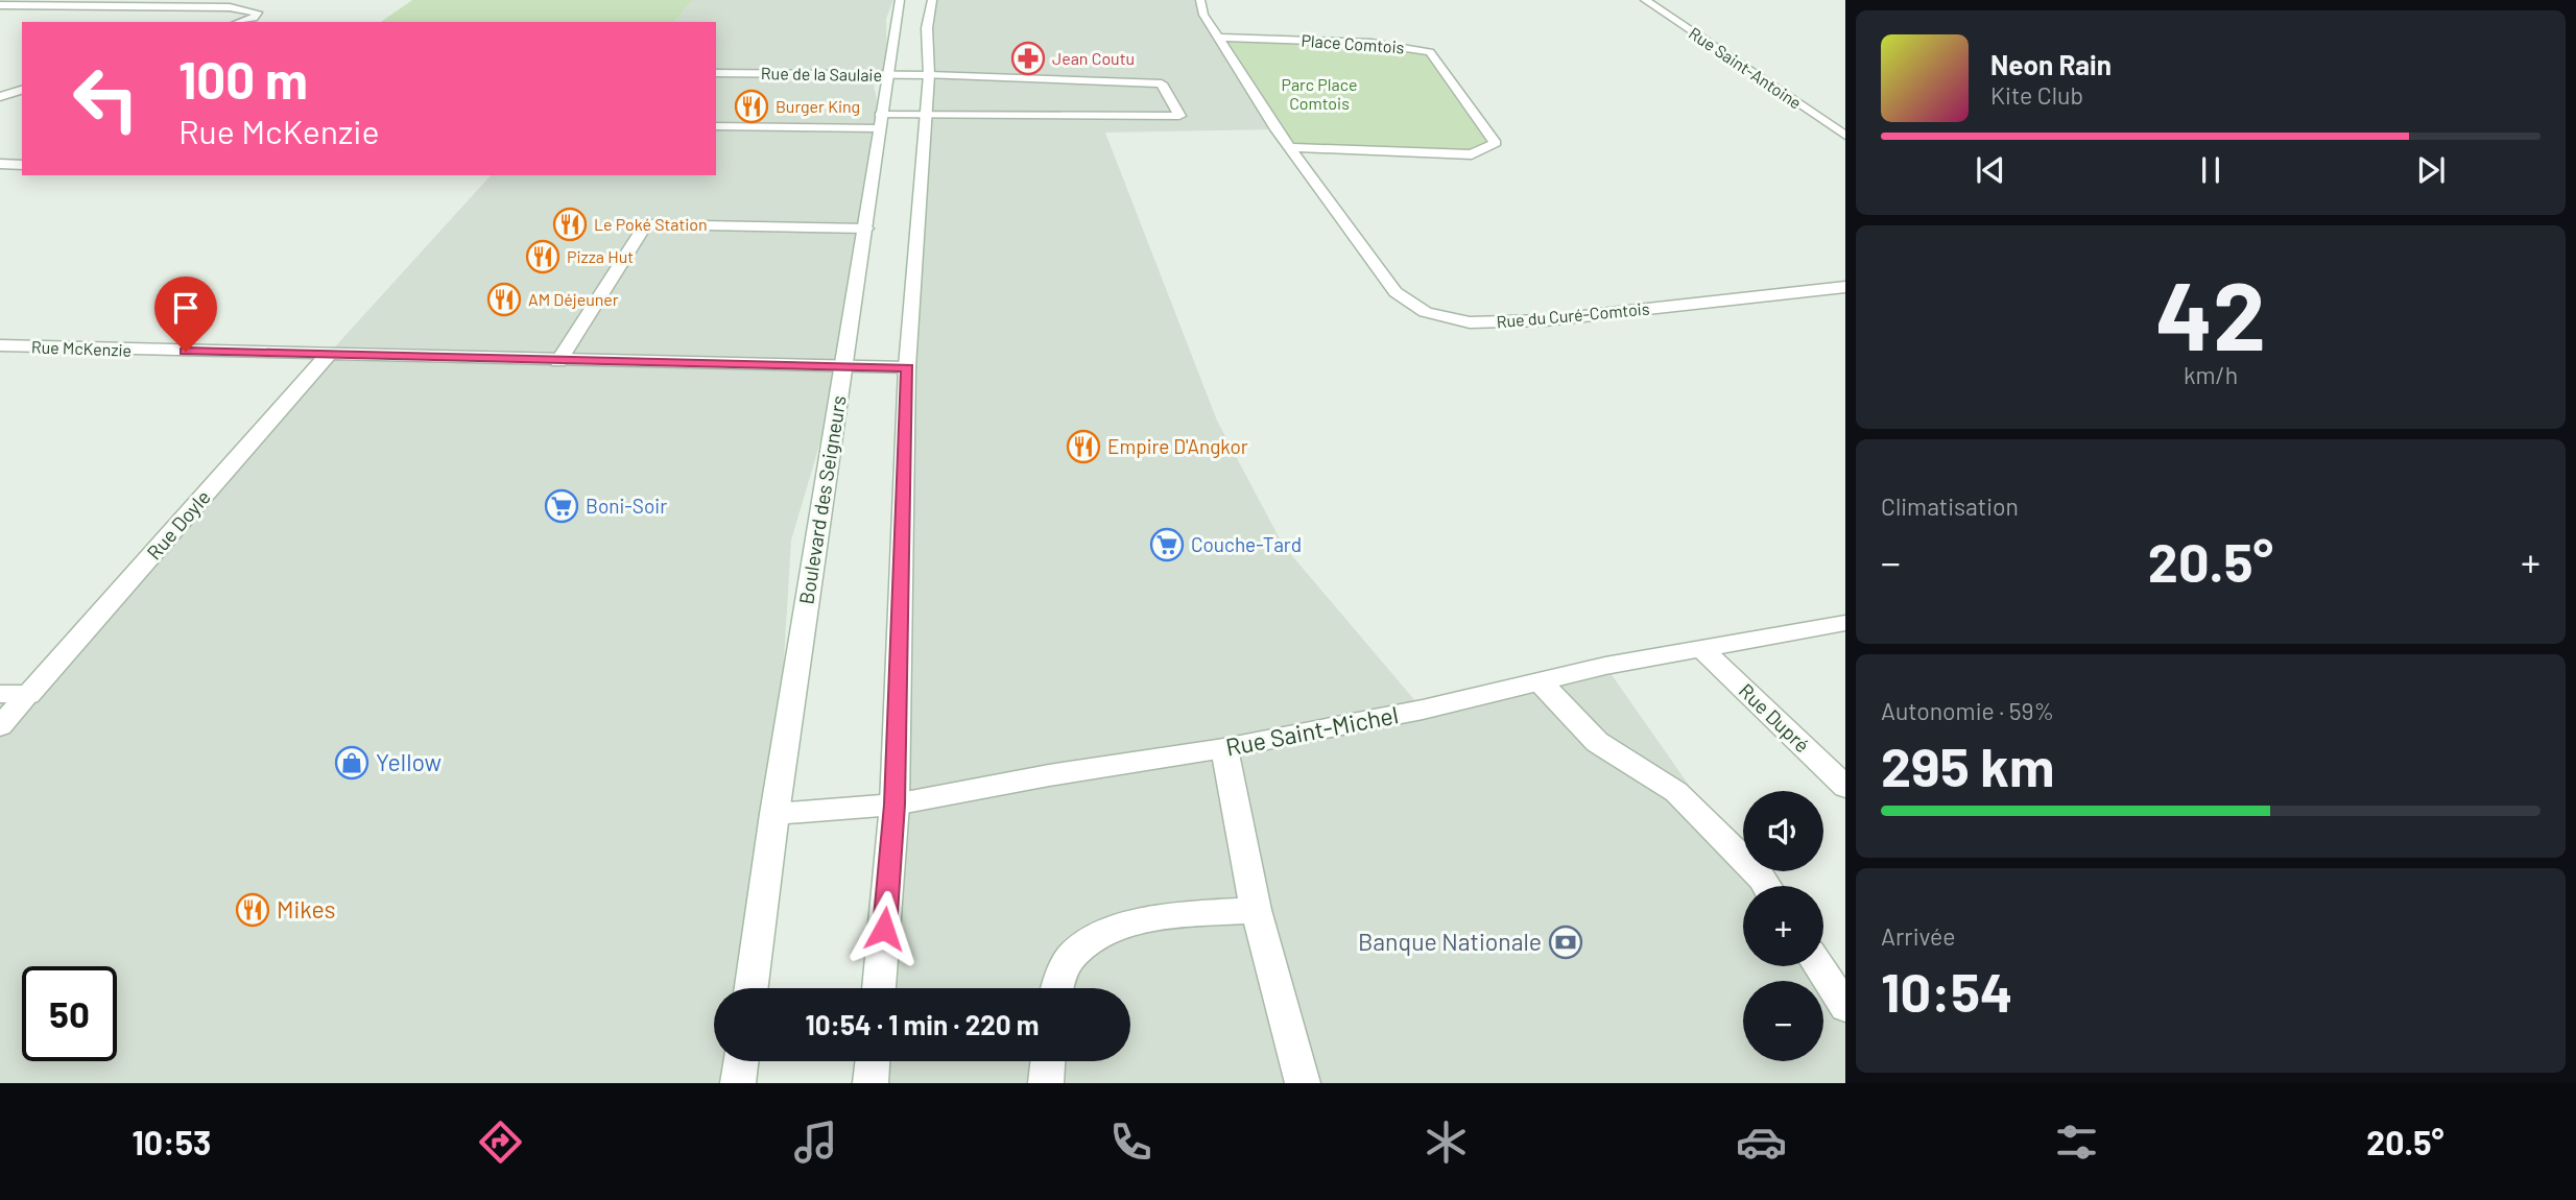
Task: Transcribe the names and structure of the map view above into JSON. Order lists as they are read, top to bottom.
{
  "streets": {
    "street": [
      "Place Comtois",
      "Rue Saint-Antoine",
      "Rue de la Saulaie",
      "Rue du Curé-Comtois",
      "Rue McKenzie",
      "Boulevard des Seigneurs",
      "Rue Doyle",
      "Rue Dupré",
      "Rue Saint-Michel"
    ]
  },
  "crossings": [
    ["Place Comtois", "Rue du Curé-Comtois"],
    ["Rue de la Saulaie", "Boulevard des Seigneurs"],
    ["Rue McKenzie", "Boulevard des Seigneurs"],
    ["Rue McKenzie", "Rue Doyle"],
    ["Boulevard des Seigneurs", "Rue Saint-Michel"],
    ["Rue Dupré", "Rue Saint-Michel"]
  ],
  "parks": ["Parc Place Comtois"],
  "places": {
    "pharmacy": ["Jean Coutu"],
    "restaurant": [
      "Burger King",
      "Le Poké Station",
      "Pizza Hut",
      "AM Déjeuner",
      "Empire D'Angkor",
      "Mikes"
    ],
    "supermarket": ["Boni-Soir", "Couche-Tard"],
    "shop": ["Yellow"],
    "bank": ["Banque Nationale"]
  },
  "page": {
    "turn": ["100 m", "Rue McKenzie"],
    "song": ["Neon Rain", "Kite Club"],
    "tile": [
      ["42", "km/h"],
      "Climatisation",
      ["Autonomie · 59%", "295 km"],
      ["Arrivée", "10:54"]
    ],
    "heat": ["−", "20.5°", "+"],
    "map_buttons": ["+", "−"],
    "limit": "50",
    "trip": "10:54 · 1 min · 220 m",
    "tabs": ["10:53", "20.5°"]
  }
}
